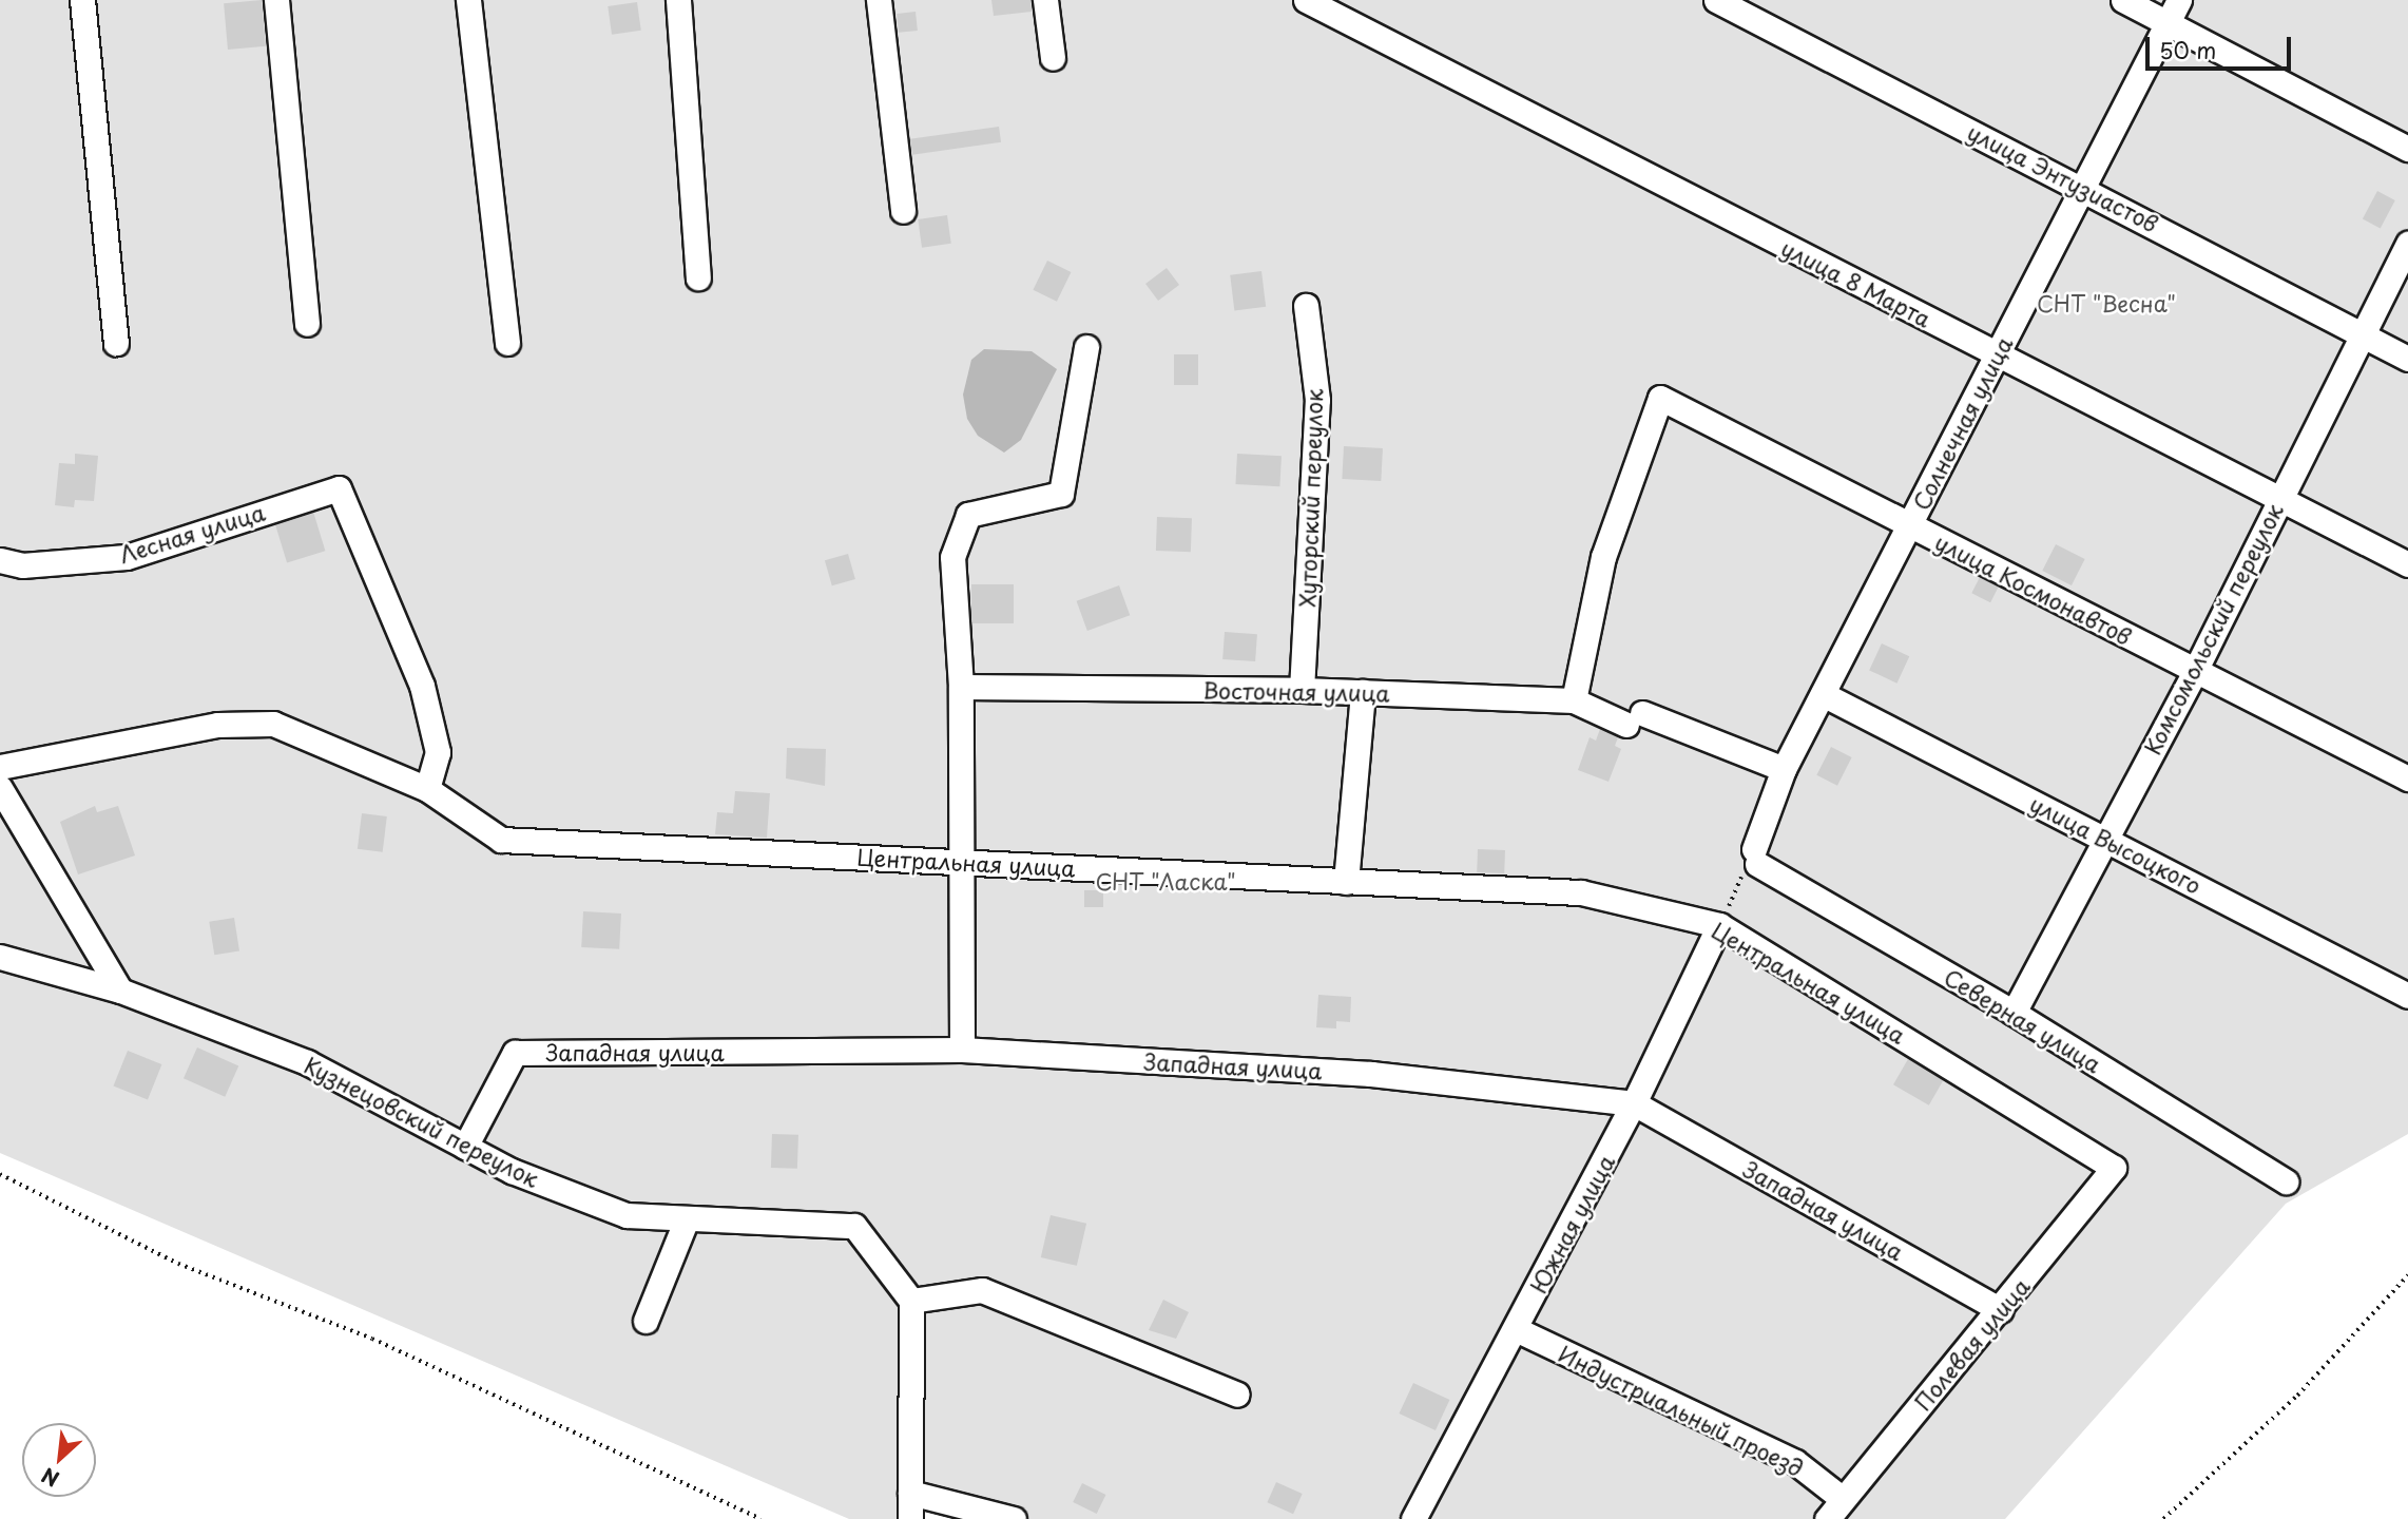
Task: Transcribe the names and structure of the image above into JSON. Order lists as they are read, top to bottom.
{
  "streets": {
    "street": [
      "улица Энтузиастов",
      "улица 8 Марта",
      "Солнечная улица",
      "Хуторский переулок",
      "Лесная улица",
      "улица Космонавтов",
      "Комсомольский переулок",
      "Восточная улица",
      "улица Высоцкого",
      "Центральная улица",
      "Северная улица",
      "Западная улица",
      "Кузнецовский переулок",
      "Южная улица",
      "Полевая улица",
      "Индустриальный проезд"
    ]
  },
  "crossings": [
    ["улица Энтузиастов", "Солнечная улица"],
    ["улица Энтузиастов", "Комсомольский переулок"],
    ["улица 8 Марта", "Солнечная улица"],
    ["улица 8 Марта", "Комсомольский переулок"],
    ["Солнечная улица", "улица Космонавтов"],
    ["Солнечная улица", "Восточная улица"],
    ["Солнечная улица", "улица Высоцкого"],
    ["Солнечная улица", "Северная улица"],
    ["Хуторский переулок", "Восточная улица"],
    ["Лесная улица", "Центральная улица"],
    ["улица Космонавтов", "Комсомольский переулок"],
    ["улица Космонавтов", "Восточная улица"],
    ["Комсомольский переулок", "улица Высоцкого"],
    ["Комсомольский переулок", "Северная улица"],
    ["Центральная улица", "Южная улица"],
    ["Центральная улица", "Полевая улица"],
    ["Западная улица", "Кузнецовский переулок"],
    ["Западная улица", "Южная улица"],
    ["Западная улица", "Полевая улица"],
    ["Южная улица", "Индустриальный проезд"],
    ["Полевая улица", "Индустриальный проезд"]
  ],
  "parks": ["СНТ \"Весна\"", "СНТ \"Ласка\""],
  "scale_bar": "50 m",
  "north": "bottom left"
}
